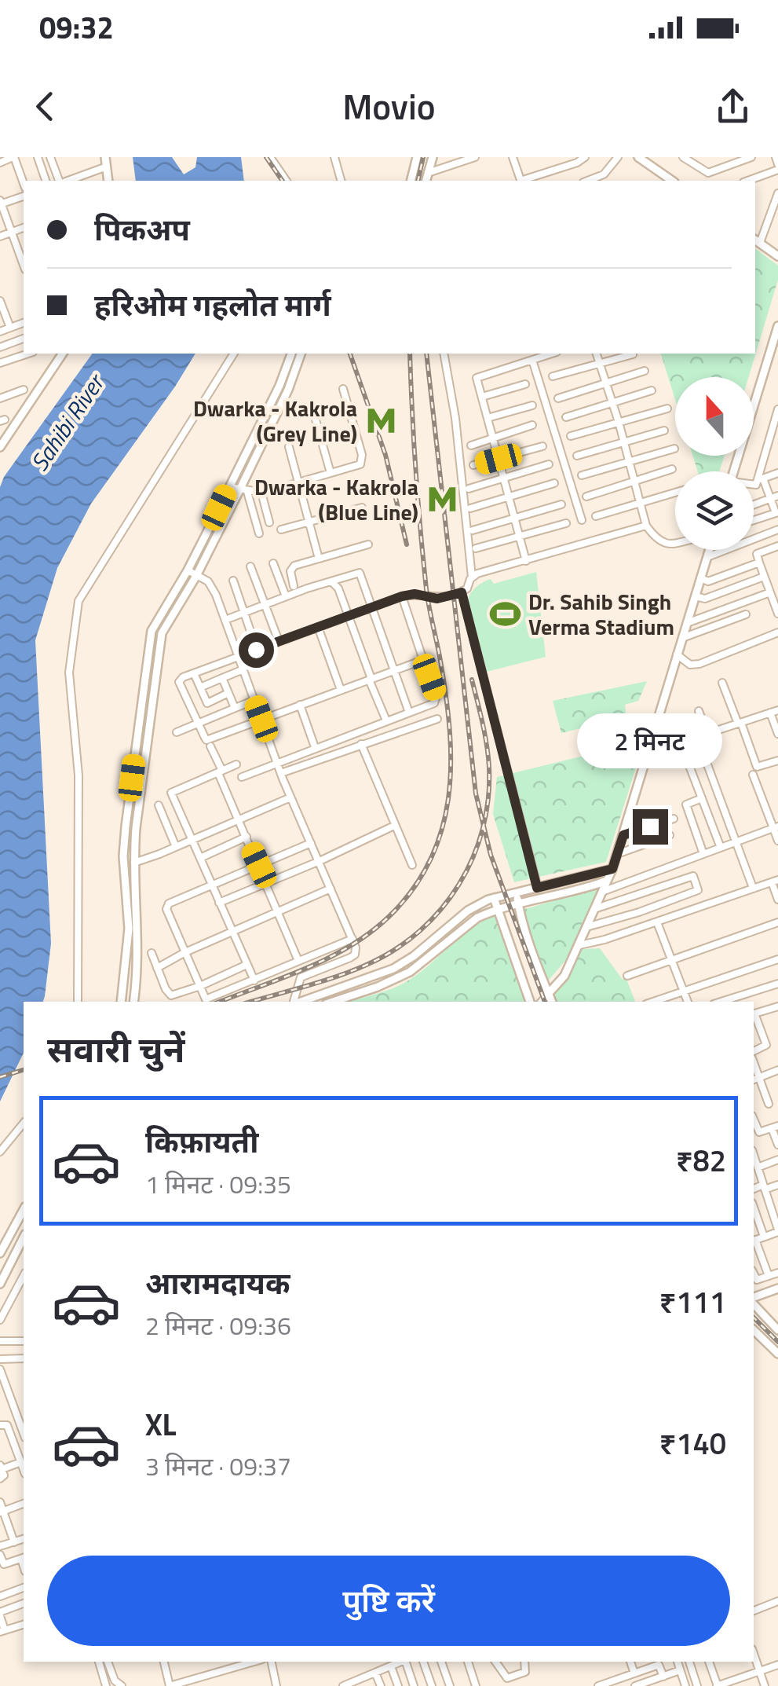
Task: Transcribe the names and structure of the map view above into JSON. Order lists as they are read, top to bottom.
{
  "water": ["Sahibi River"],
  "places": {
    "metro station": ["Dwarka - Kakrola (Grey Line)", "Dwarka - Kakrola (Blue Line)"],
    "sports": ["Dr. Sahib Singh Verma Stadium"]
  },
  "north": "top",
  "page": {
    "status": "09:32",
    "header": "Movio",
    "banner": ["पिकअप", "हरिओम गहलोत मार्ग"],
    "bubble": "2 मिनट",
    "heading": "सवारी चुनें",
    "list": [
      {
        "name": "किफ़ायती",
        "note": "1 मिनट · 09:35",
        "value": "₹82"
      },
      {
        "name": "आरामदायक",
        "note": "2 मिनट · 09:36",
        "value": "₹111"
      },
      {
        "name": "XL",
        "note": "3 मिनट · 09:37",
        "value": "₹140"
      }
    ],
    "buttons": "पुष्टि करें"
  }
}
